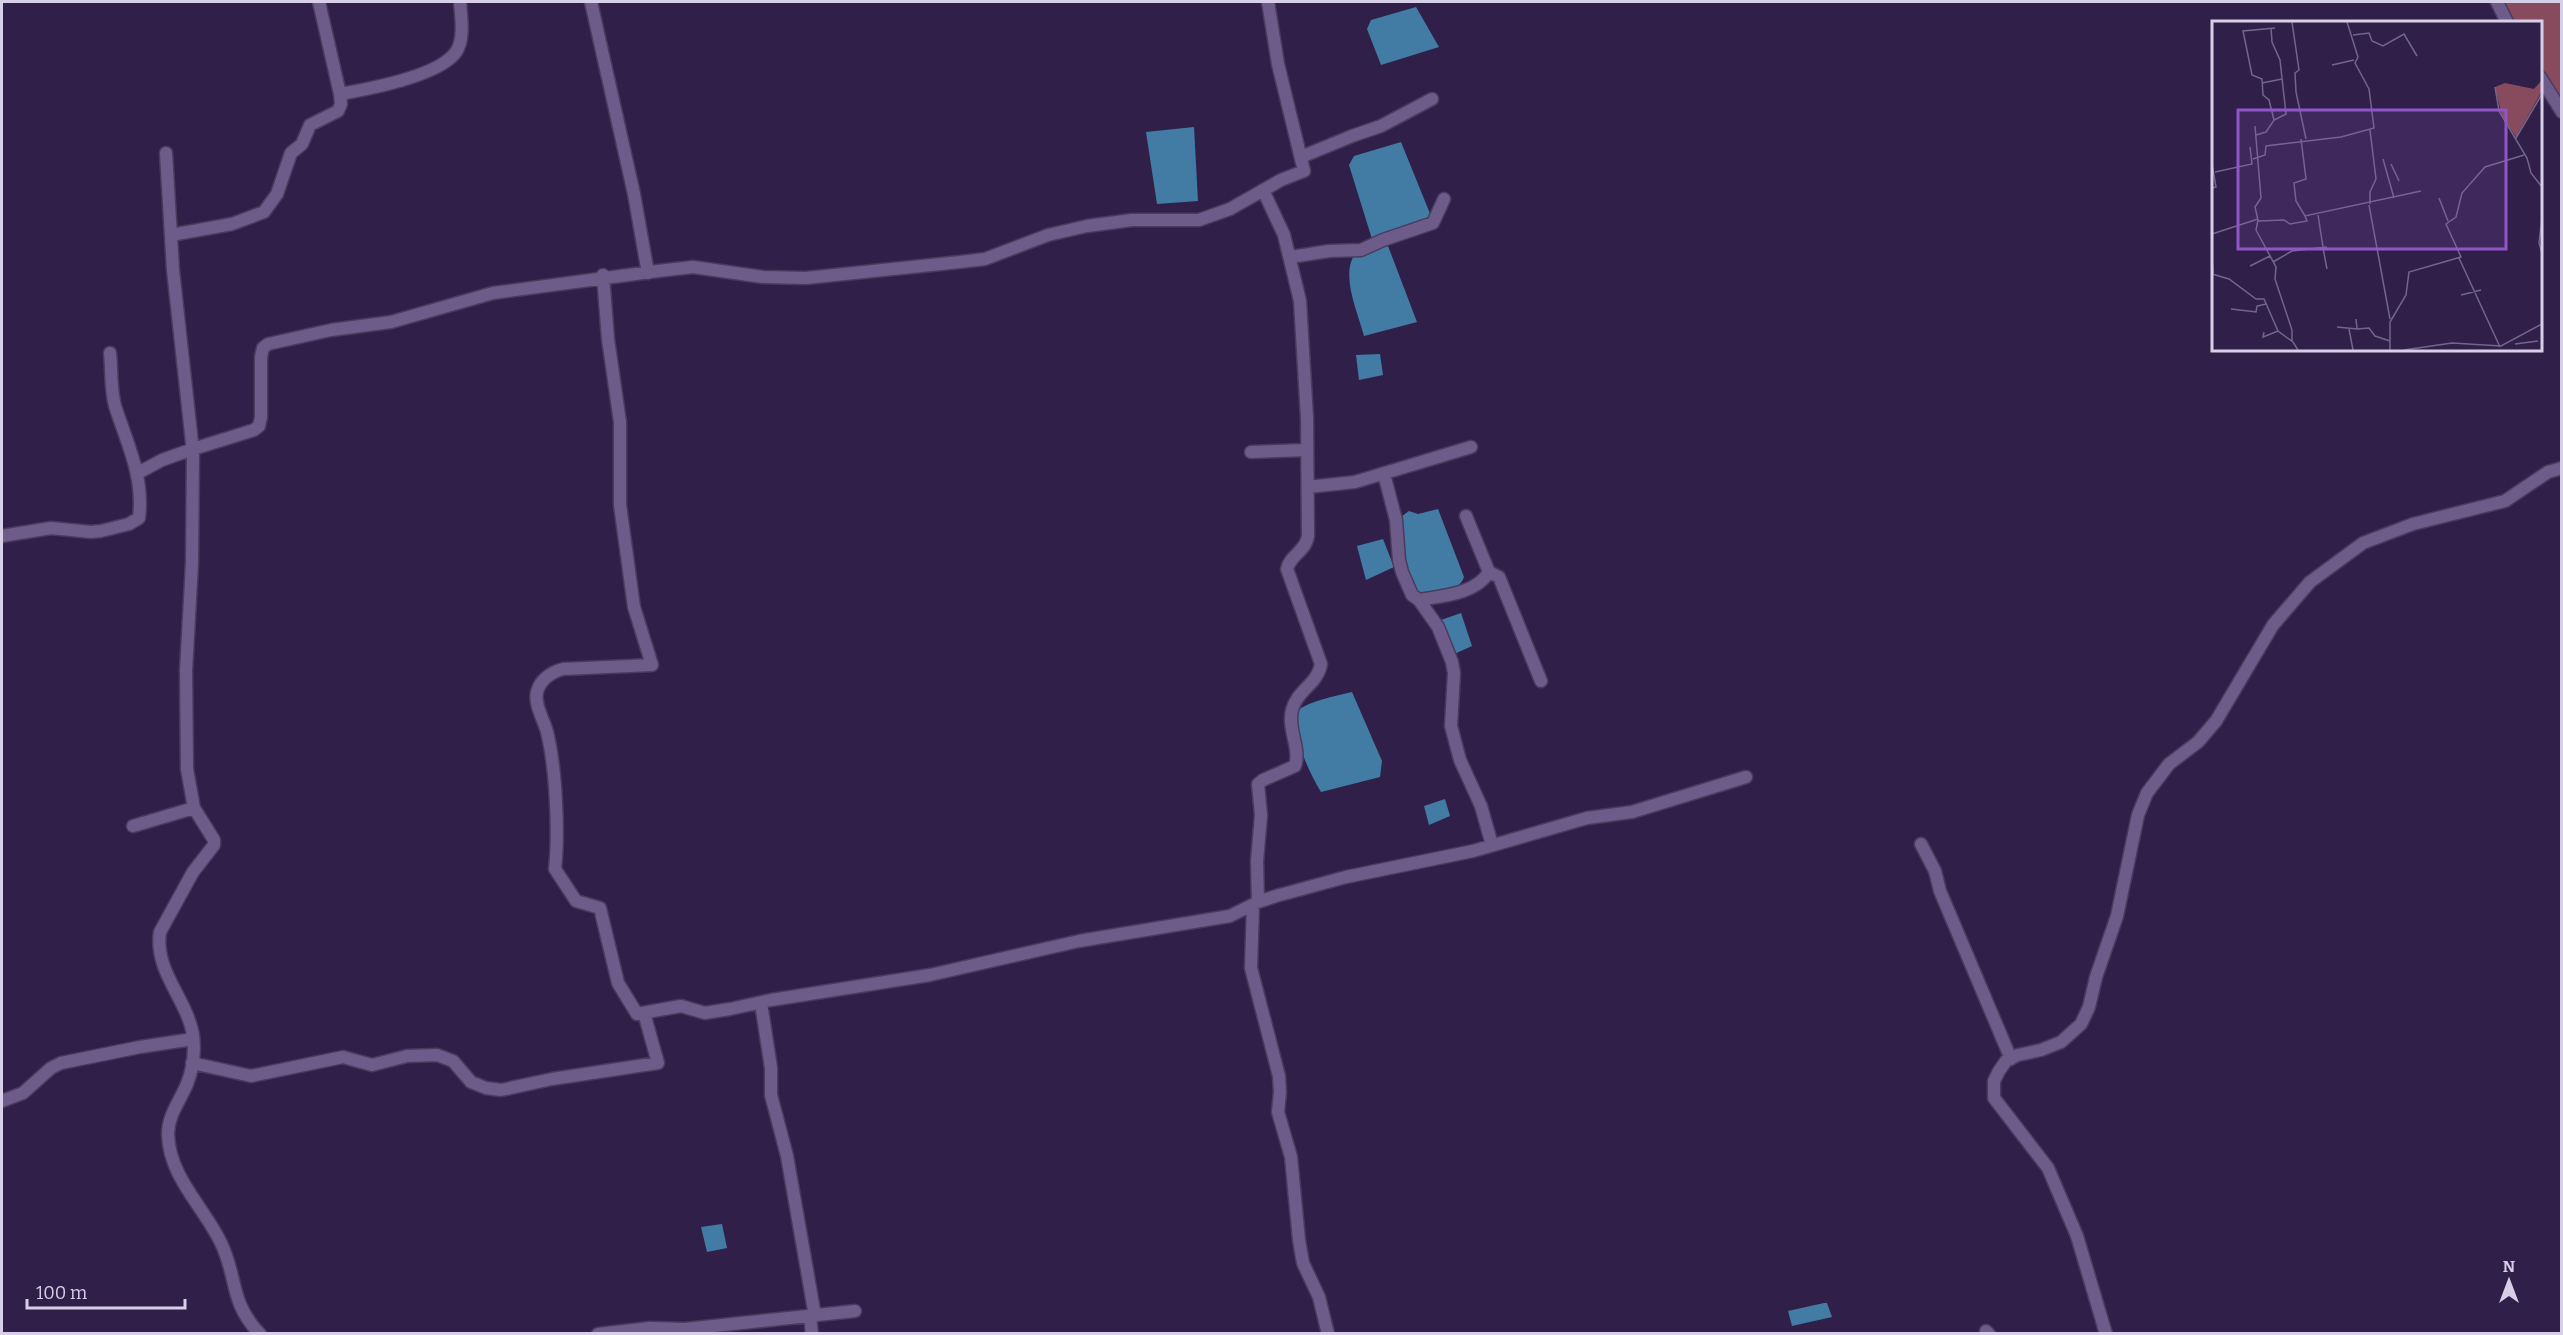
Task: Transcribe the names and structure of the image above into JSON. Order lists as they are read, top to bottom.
{
  "scale_bar": "100 m",
  "north": "top"
}
